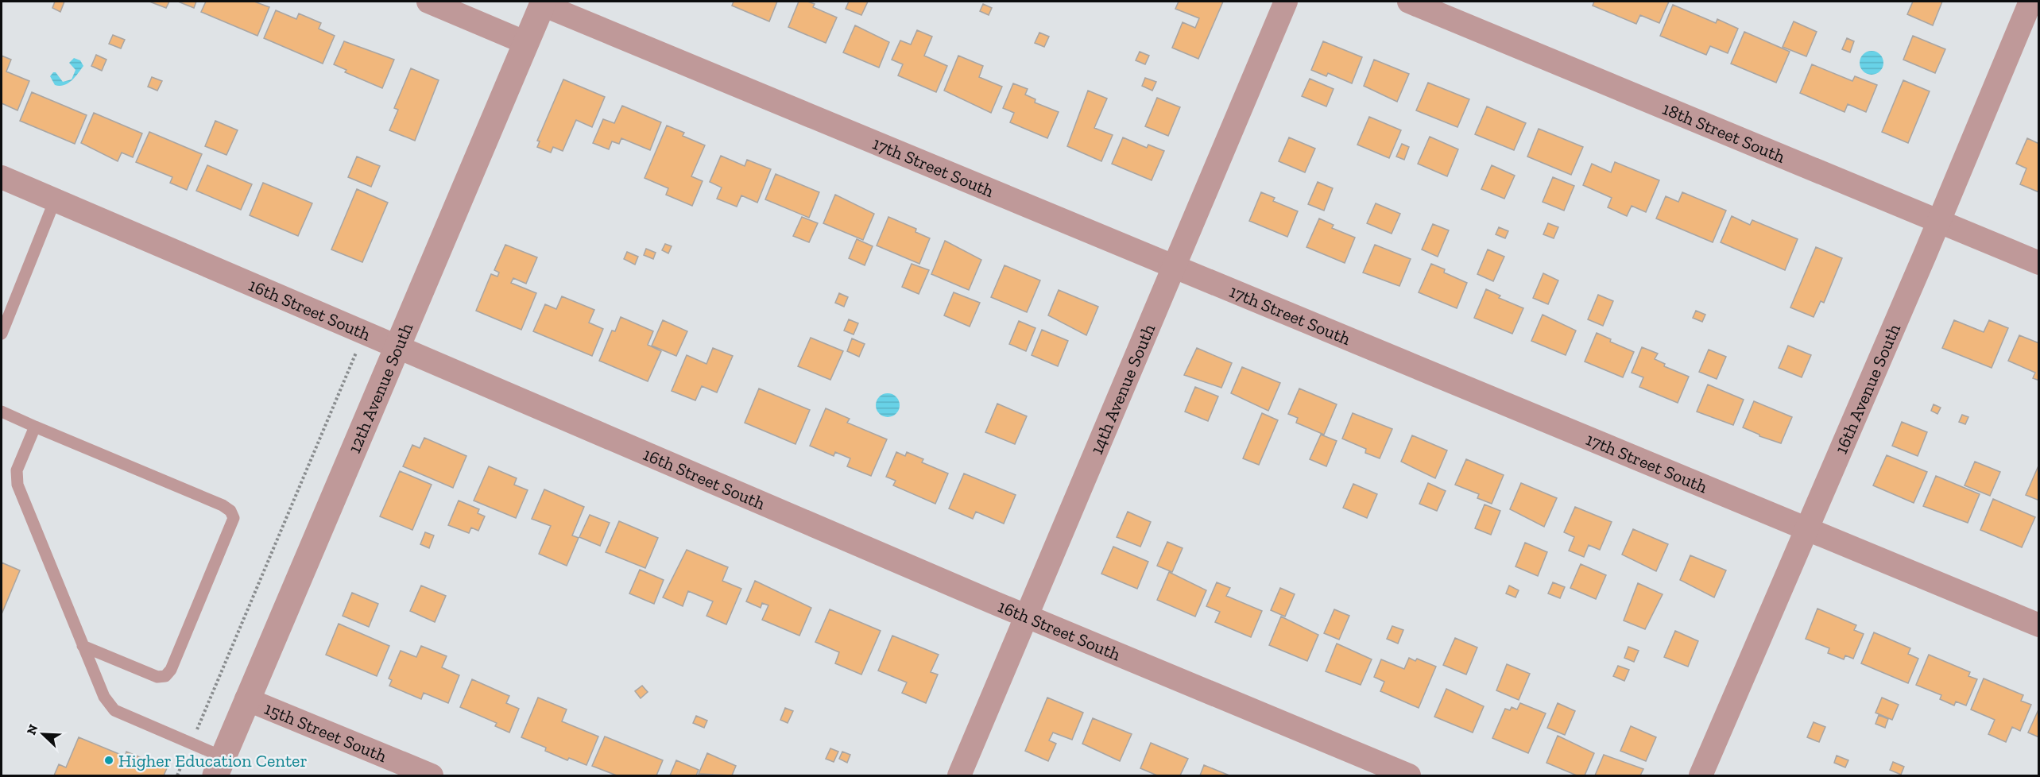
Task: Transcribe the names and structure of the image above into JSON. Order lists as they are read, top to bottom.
{
  "streets": {
    "street": [
      "18th Street South",
      "17th Street South",
      "16th Street South",
      "14th Avenue South",
      "12th Avenue South",
      "16th Avenue South",
      "15th Street South"
    ]
  },
  "crossings": [
    ["18th Street South", "16th Avenue South"],
    ["17th Street South", "14th Avenue South"],
    ["17th Street South", "12th Avenue South"],
    ["17th Street South", "16th Avenue South"],
    ["16th Street South", "14th Avenue South"],
    ["16th Street South", "12th Avenue South"],
    ["12th Avenue South", "15th Street South"]
  ],
  "places": ["Higher Education Center"],
  "north": "top left"
}
